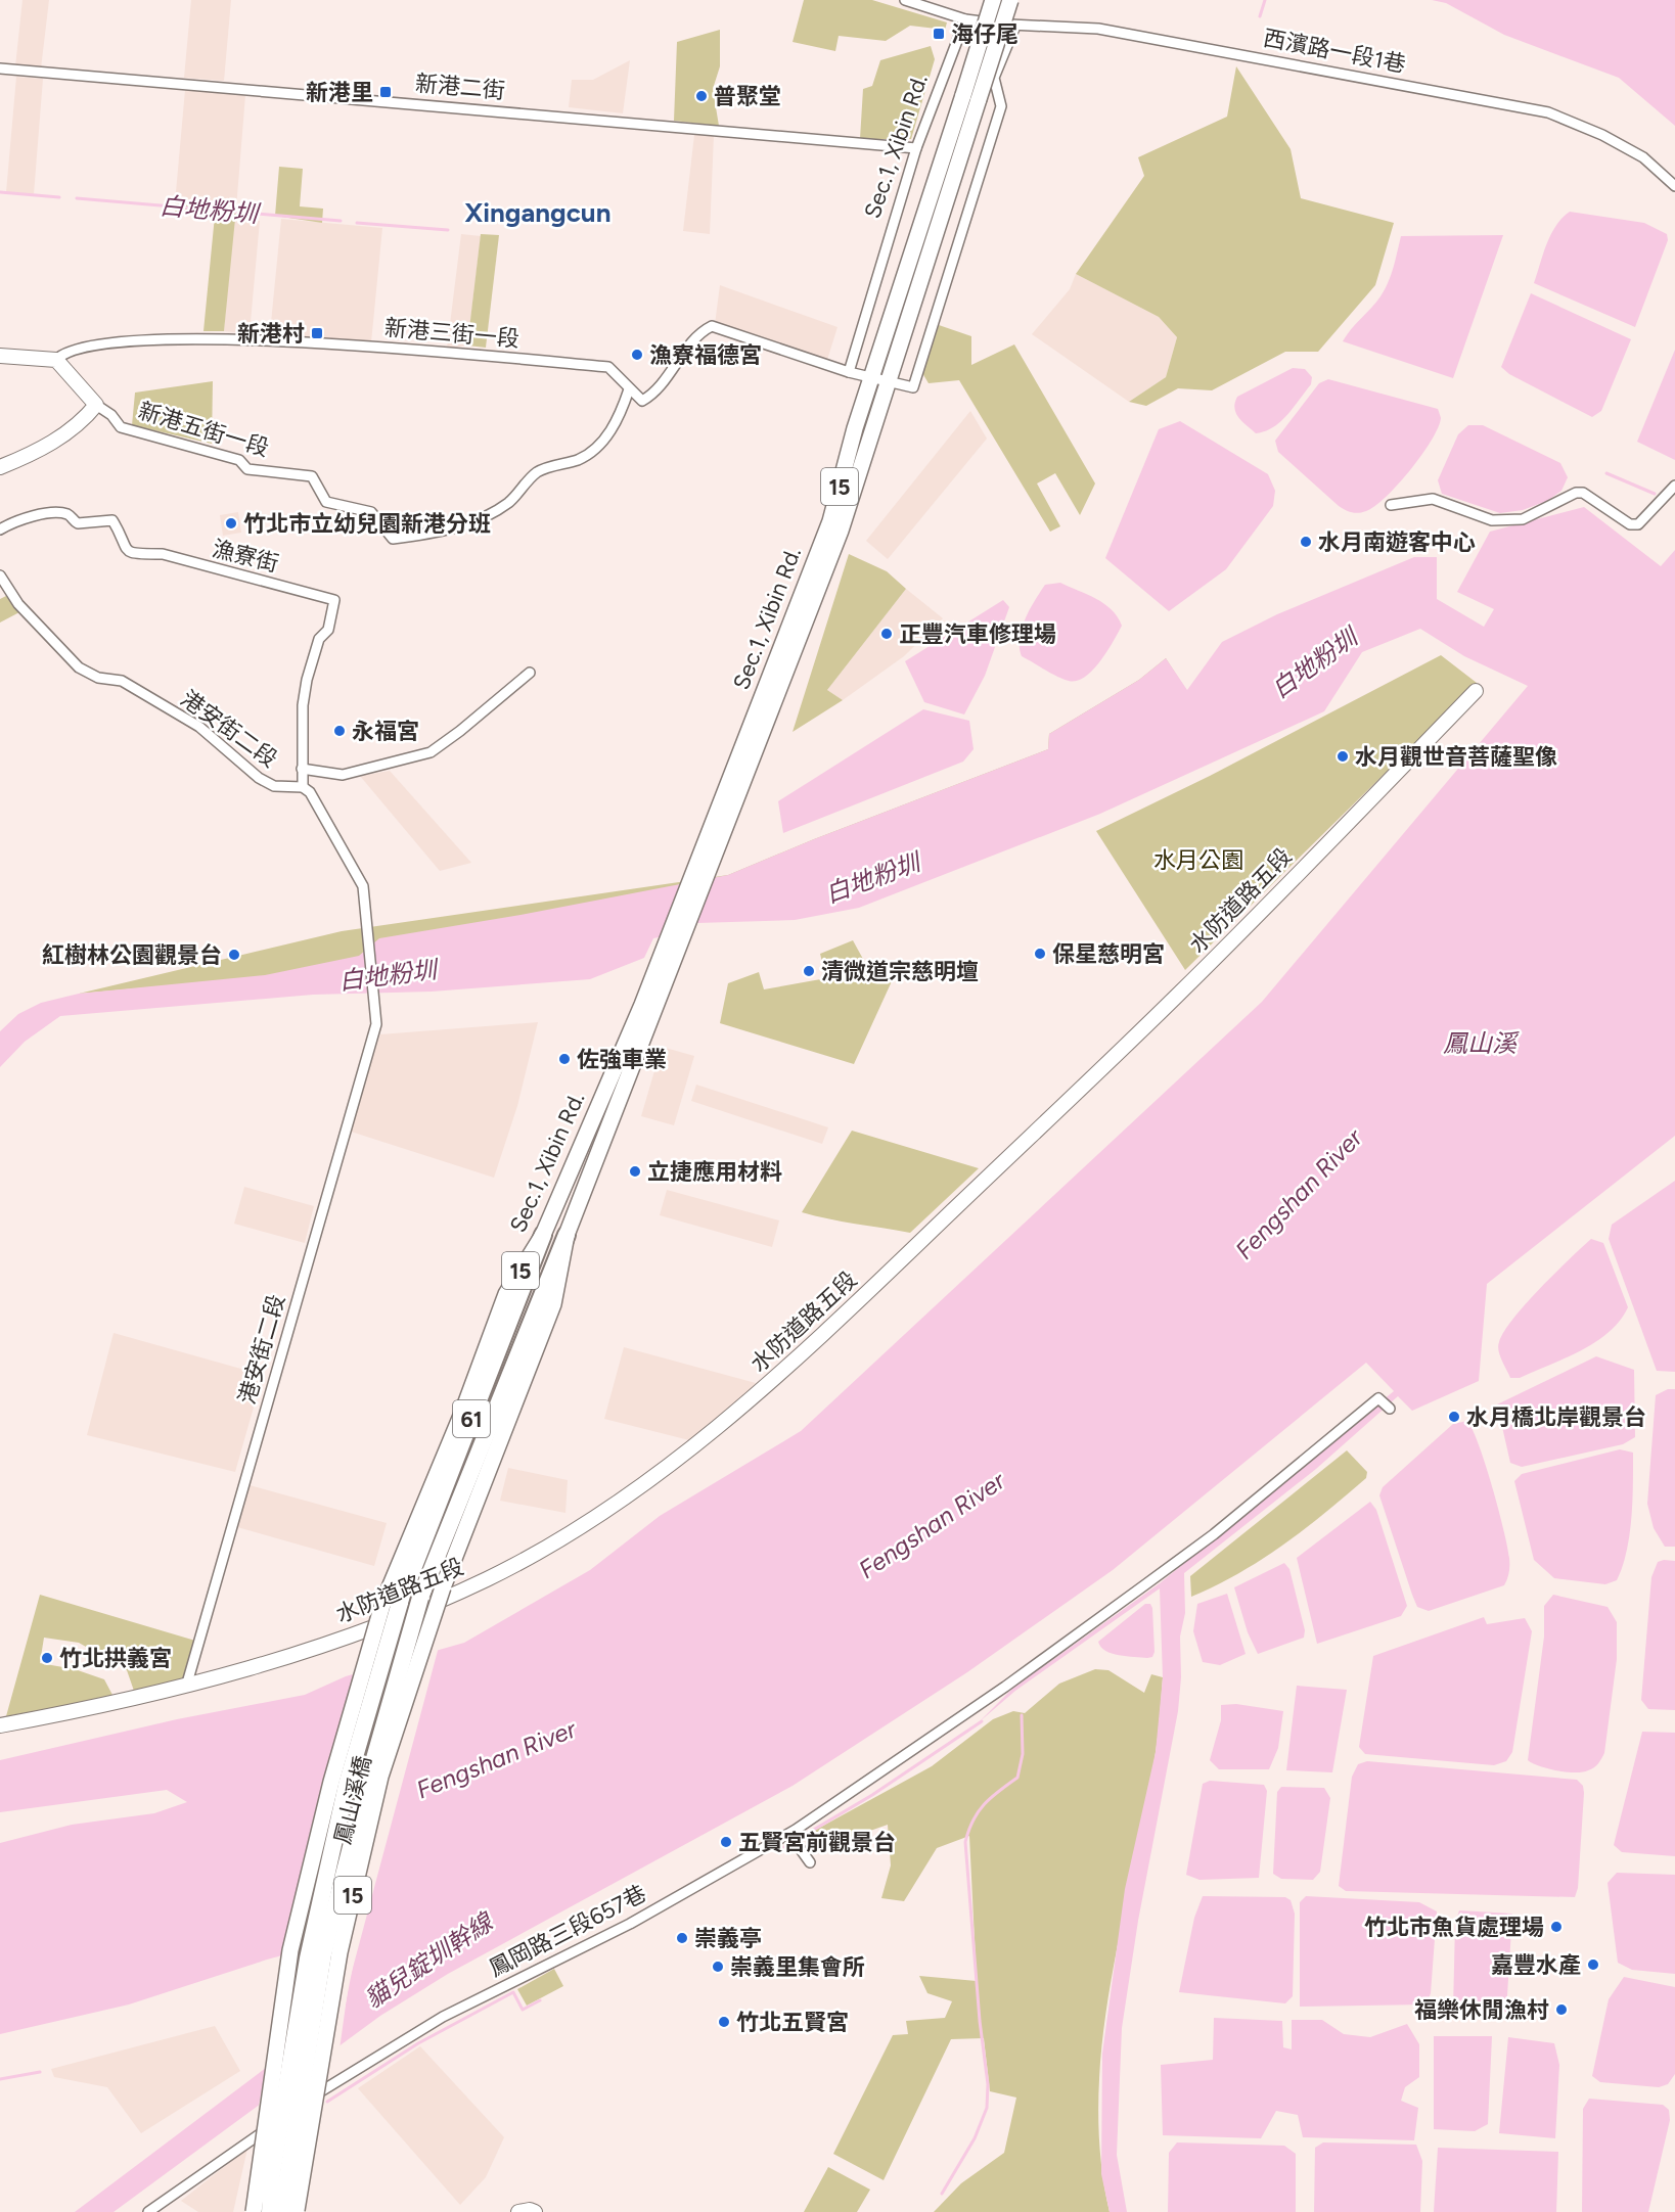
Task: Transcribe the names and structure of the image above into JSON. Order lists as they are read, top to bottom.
{
  "streets": {
    "highway": ["61", "鳳山溪橋"],
    "main road": ["Sec.1, Xibin Rd.", "15"],
    "street": [
      "西濱路一段1巷",
      "新港二街",
      "新港三街一段",
      "新港五街一段",
      "漁寮街",
      "港安街二段",
      "水防道路五段",
      "鳳岡路三段657巷"
    ]
  },
  "crossings": [
    ["西濱路一段1巷", "Sec.1, Xibin Rd."],
    ["新港二街", "Sec.1, Xibin Rd."],
    ["Sec.1, Xibin Rd.", "鳳山溪橋"],
    ["新港三街一段", "新港五街一段"],
    ["漁寮街", "港安街二段"],
    ["港安街二段", "水防道路五段"]
  ],
  "districts": ["Xingangcun"],
  "water": [
    "白地粉圳",
    "鳳山溪",
    "Fengshan River",
    "貓兒錠圳幹線"
  ],
  "parks": ["水月公園"],
  "places": {
    "transit": ["海仔尾", "新港里", "新港村"],
    "other": [
      "普聚堂",
      "漁寮福德宮",
      "竹北市立幼兒園新港分班",
      "水月南遊客中心",
      "正豐汽車修理場",
      "永福宮",
      "水月觀世音菩薩聖像",
      "保星慈明宮",
      "紅樹林公園觀景台",
      "清微道宗慈明壇",
      "佐強車業",
      "立捷應用材料",
      "水月橋北岸觀景台",
      "竹北拱義宮",
      "五賢宮前觀景台",
      "竹北市魚貨處理場",
      "崇義亭",
      "嘉豐水產",
      "崇義里集會所",
      "福樂休閒漁村",
      "竹北五賢宮"
    ]
  }
}
